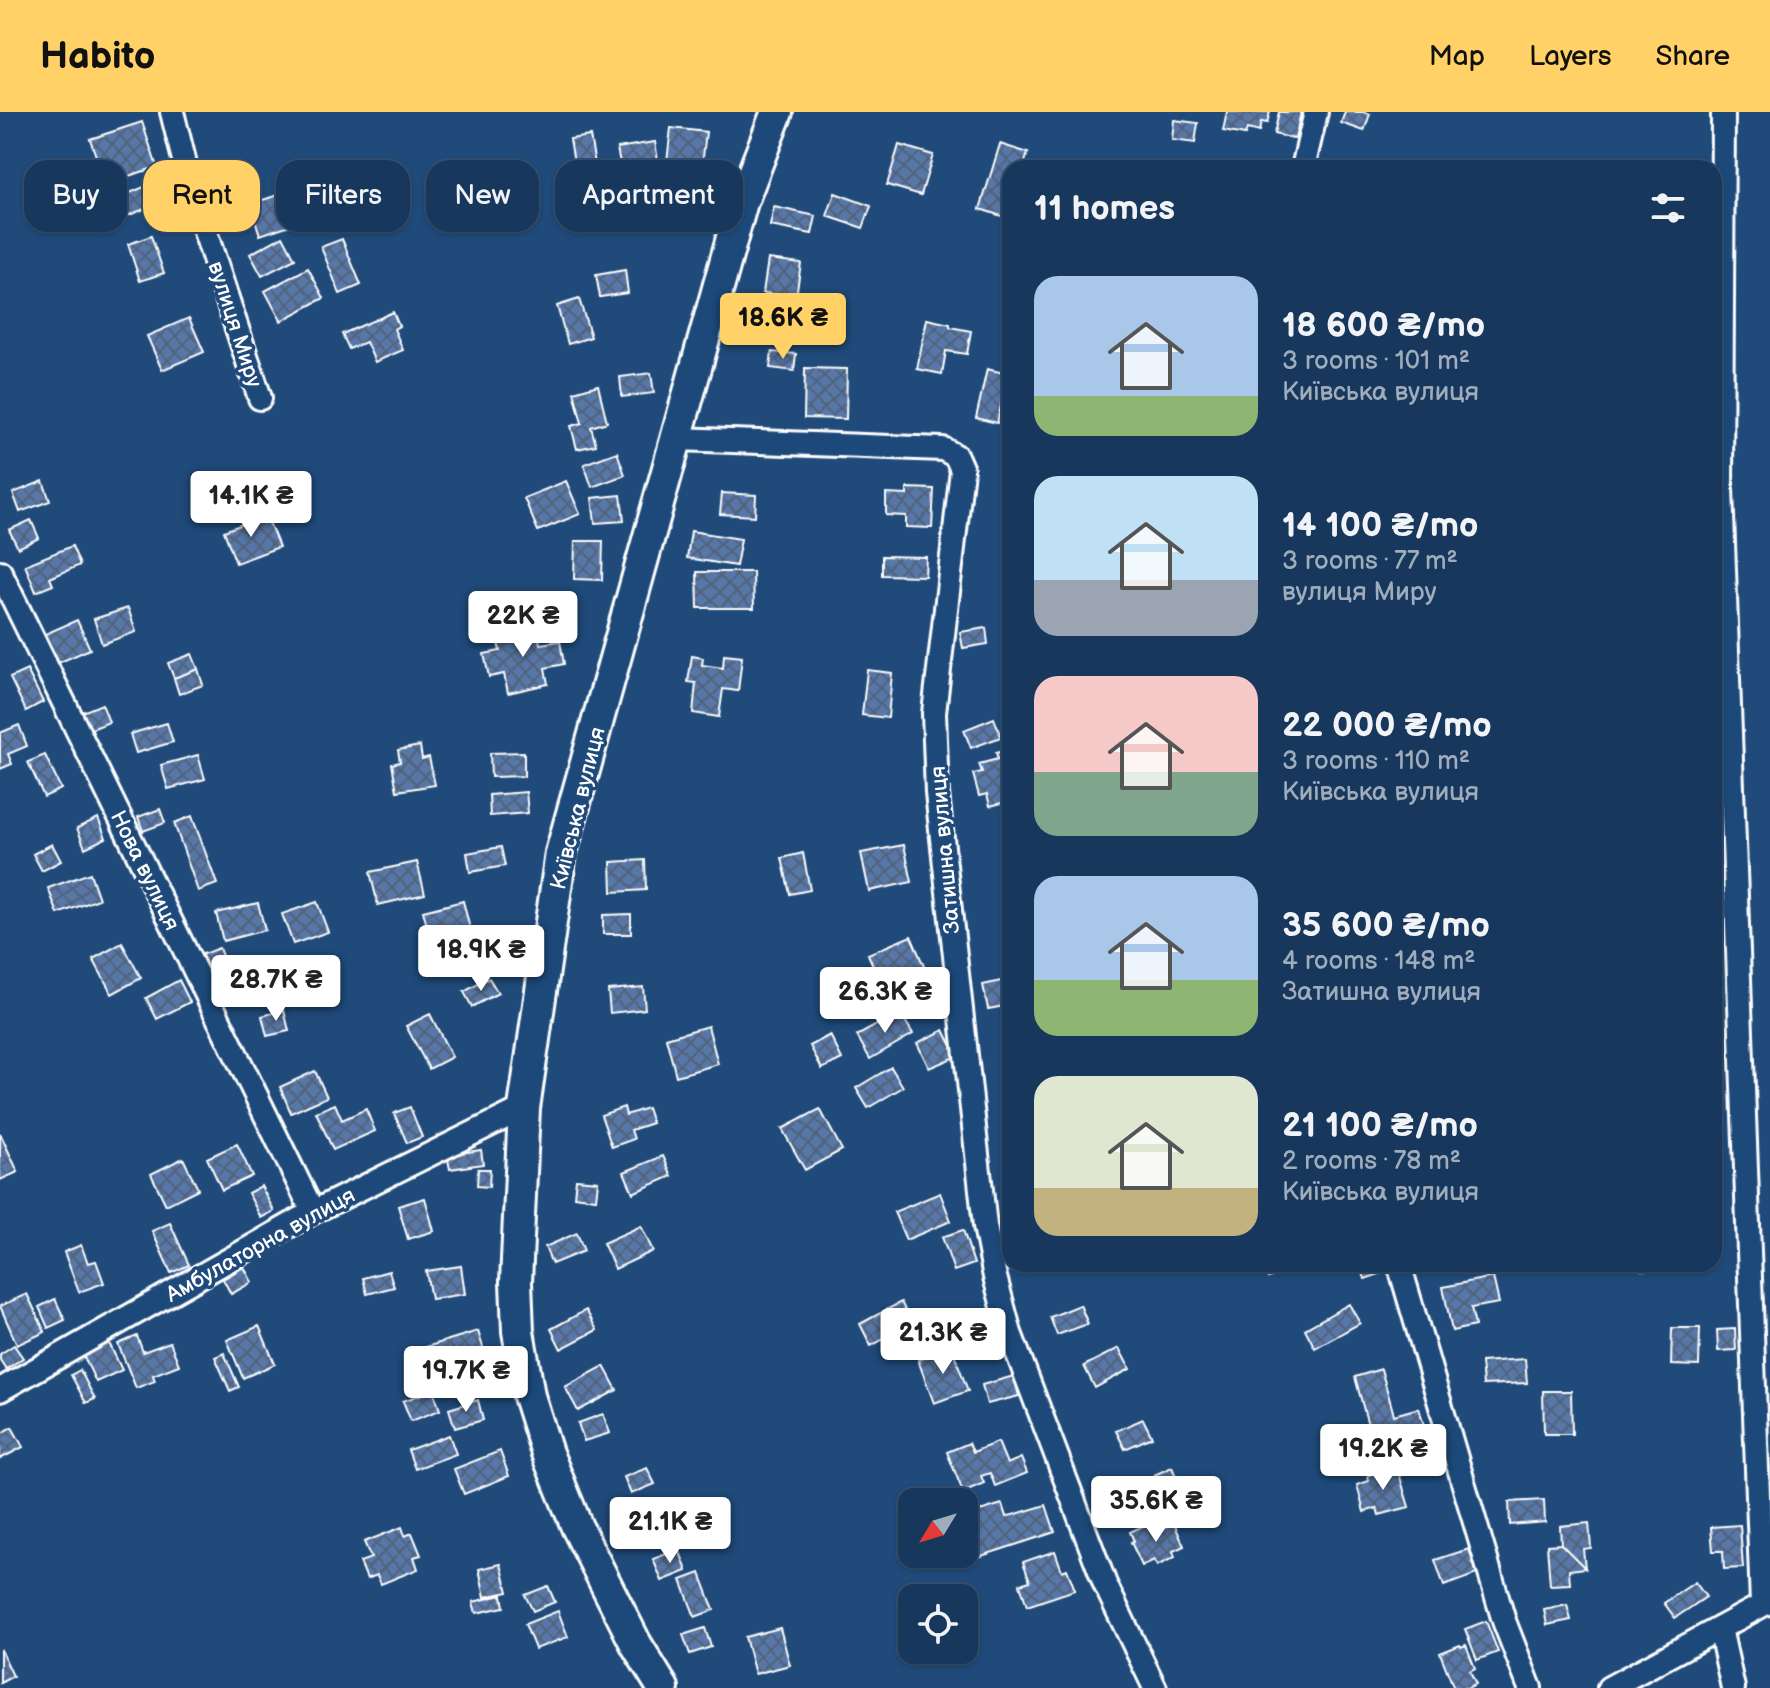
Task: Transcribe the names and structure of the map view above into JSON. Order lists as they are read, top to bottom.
{
  "streets": {
    "street": [
      "вулиця Миру",
      "Київська вулиця",
      "Затишна вулиця",
      "Нова вулиця",
      "Амбулаторна вулиця"
    ]
  },
  "crossings": [
    ["Київська вулиця", "Затишна вулиця"],
    ["Київська вулиця", "Амбулаторна вулиця"],
    ["Нова вулиця", "Амбулаторна вулиця"]
  ],
  "north": "bottom left",
  "page": {
    "header": "Habito",
    "nav": ["Map", "Layers", "Share"],
    "chip": [
      "Buy",
      "Rent",
      "Filters",
      "New",
      "Apartment"
    ],
    "heading": "11 homes",
    "list": [
      {
        "name": "18 600 ₴/mo",
        "note": "3 rooms · 101 m² · Київська вулиця"
      },
      {
        "name": "14 100 ₴/mo",
        "note": "3 rooms · 77 m² · вулиця Миру"
      },
      {
        "name": "22 000 ₴/mo",
        "note": "3 rooms · 110 m² · Київська вулиця"
      },
      {
        "name": "35 600 ₴/mo",
        "note": "4 rooms · 148 m² · Затишна вулиця"
      },
      {
        "name": "21 100 ₴/mo",
        "note": "2 rooms · 78 m² · Київська вулиця"
      }
    ],
    "price": [
      "18.6K ₴",
      "14.1K ₴",
      "22K ₴",
      "18.9K ₴",
      "28.7K ₴",
      "26.3K ₴",
      "21.3K ₴",
      "19.7K ₴",
      "19.2K ₴",
      "35.6K ₴",
      "21.1K ₴"
    ]
  }
}
